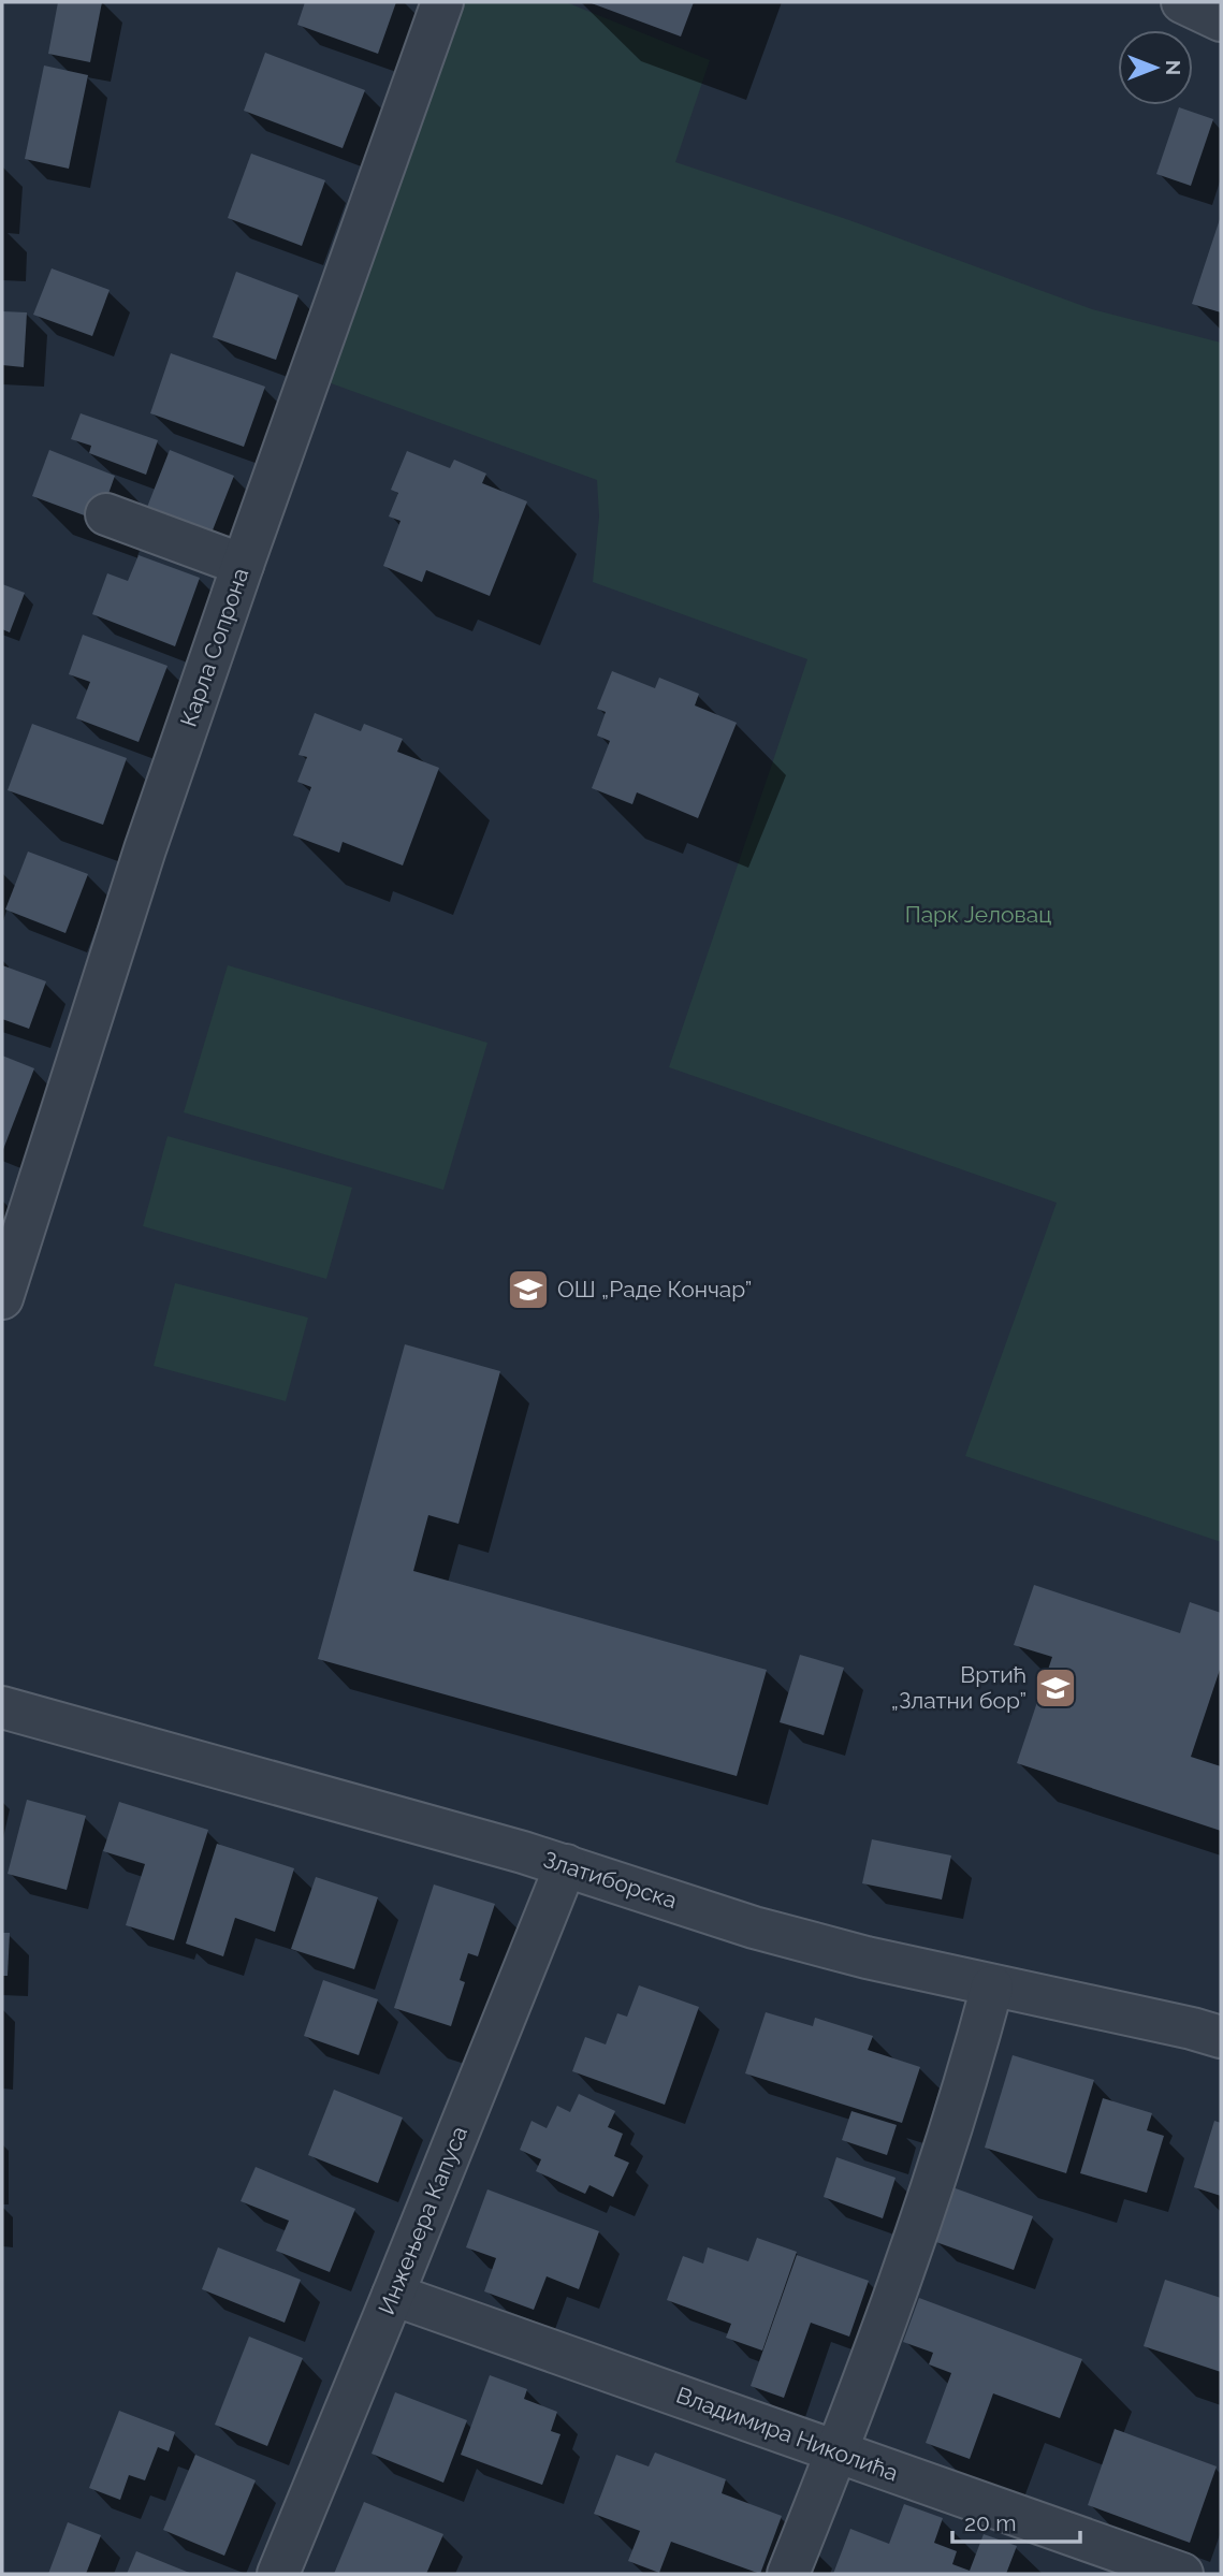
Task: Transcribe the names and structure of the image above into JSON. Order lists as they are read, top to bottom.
{
  "streets": {
    "street": [
      "Карла Сопрона",
      "Златиборска",
      "Инжењера Капуса",
      "Владимира Николића"
    ]
  },
  "crossings": [
    ["Златиборска", "Инжењера Капуса"],
    ["Инжењера Капуса", "Владимира Николића"]
  ],
  "parks": ["Парк Јеловац"],
  "places": {
    "school or university": ["ОШ „Раде Кончар”", "Вртић „Златни бор”"]
  },
  "scale_bar": "20 m",
  "north": "right"
}
